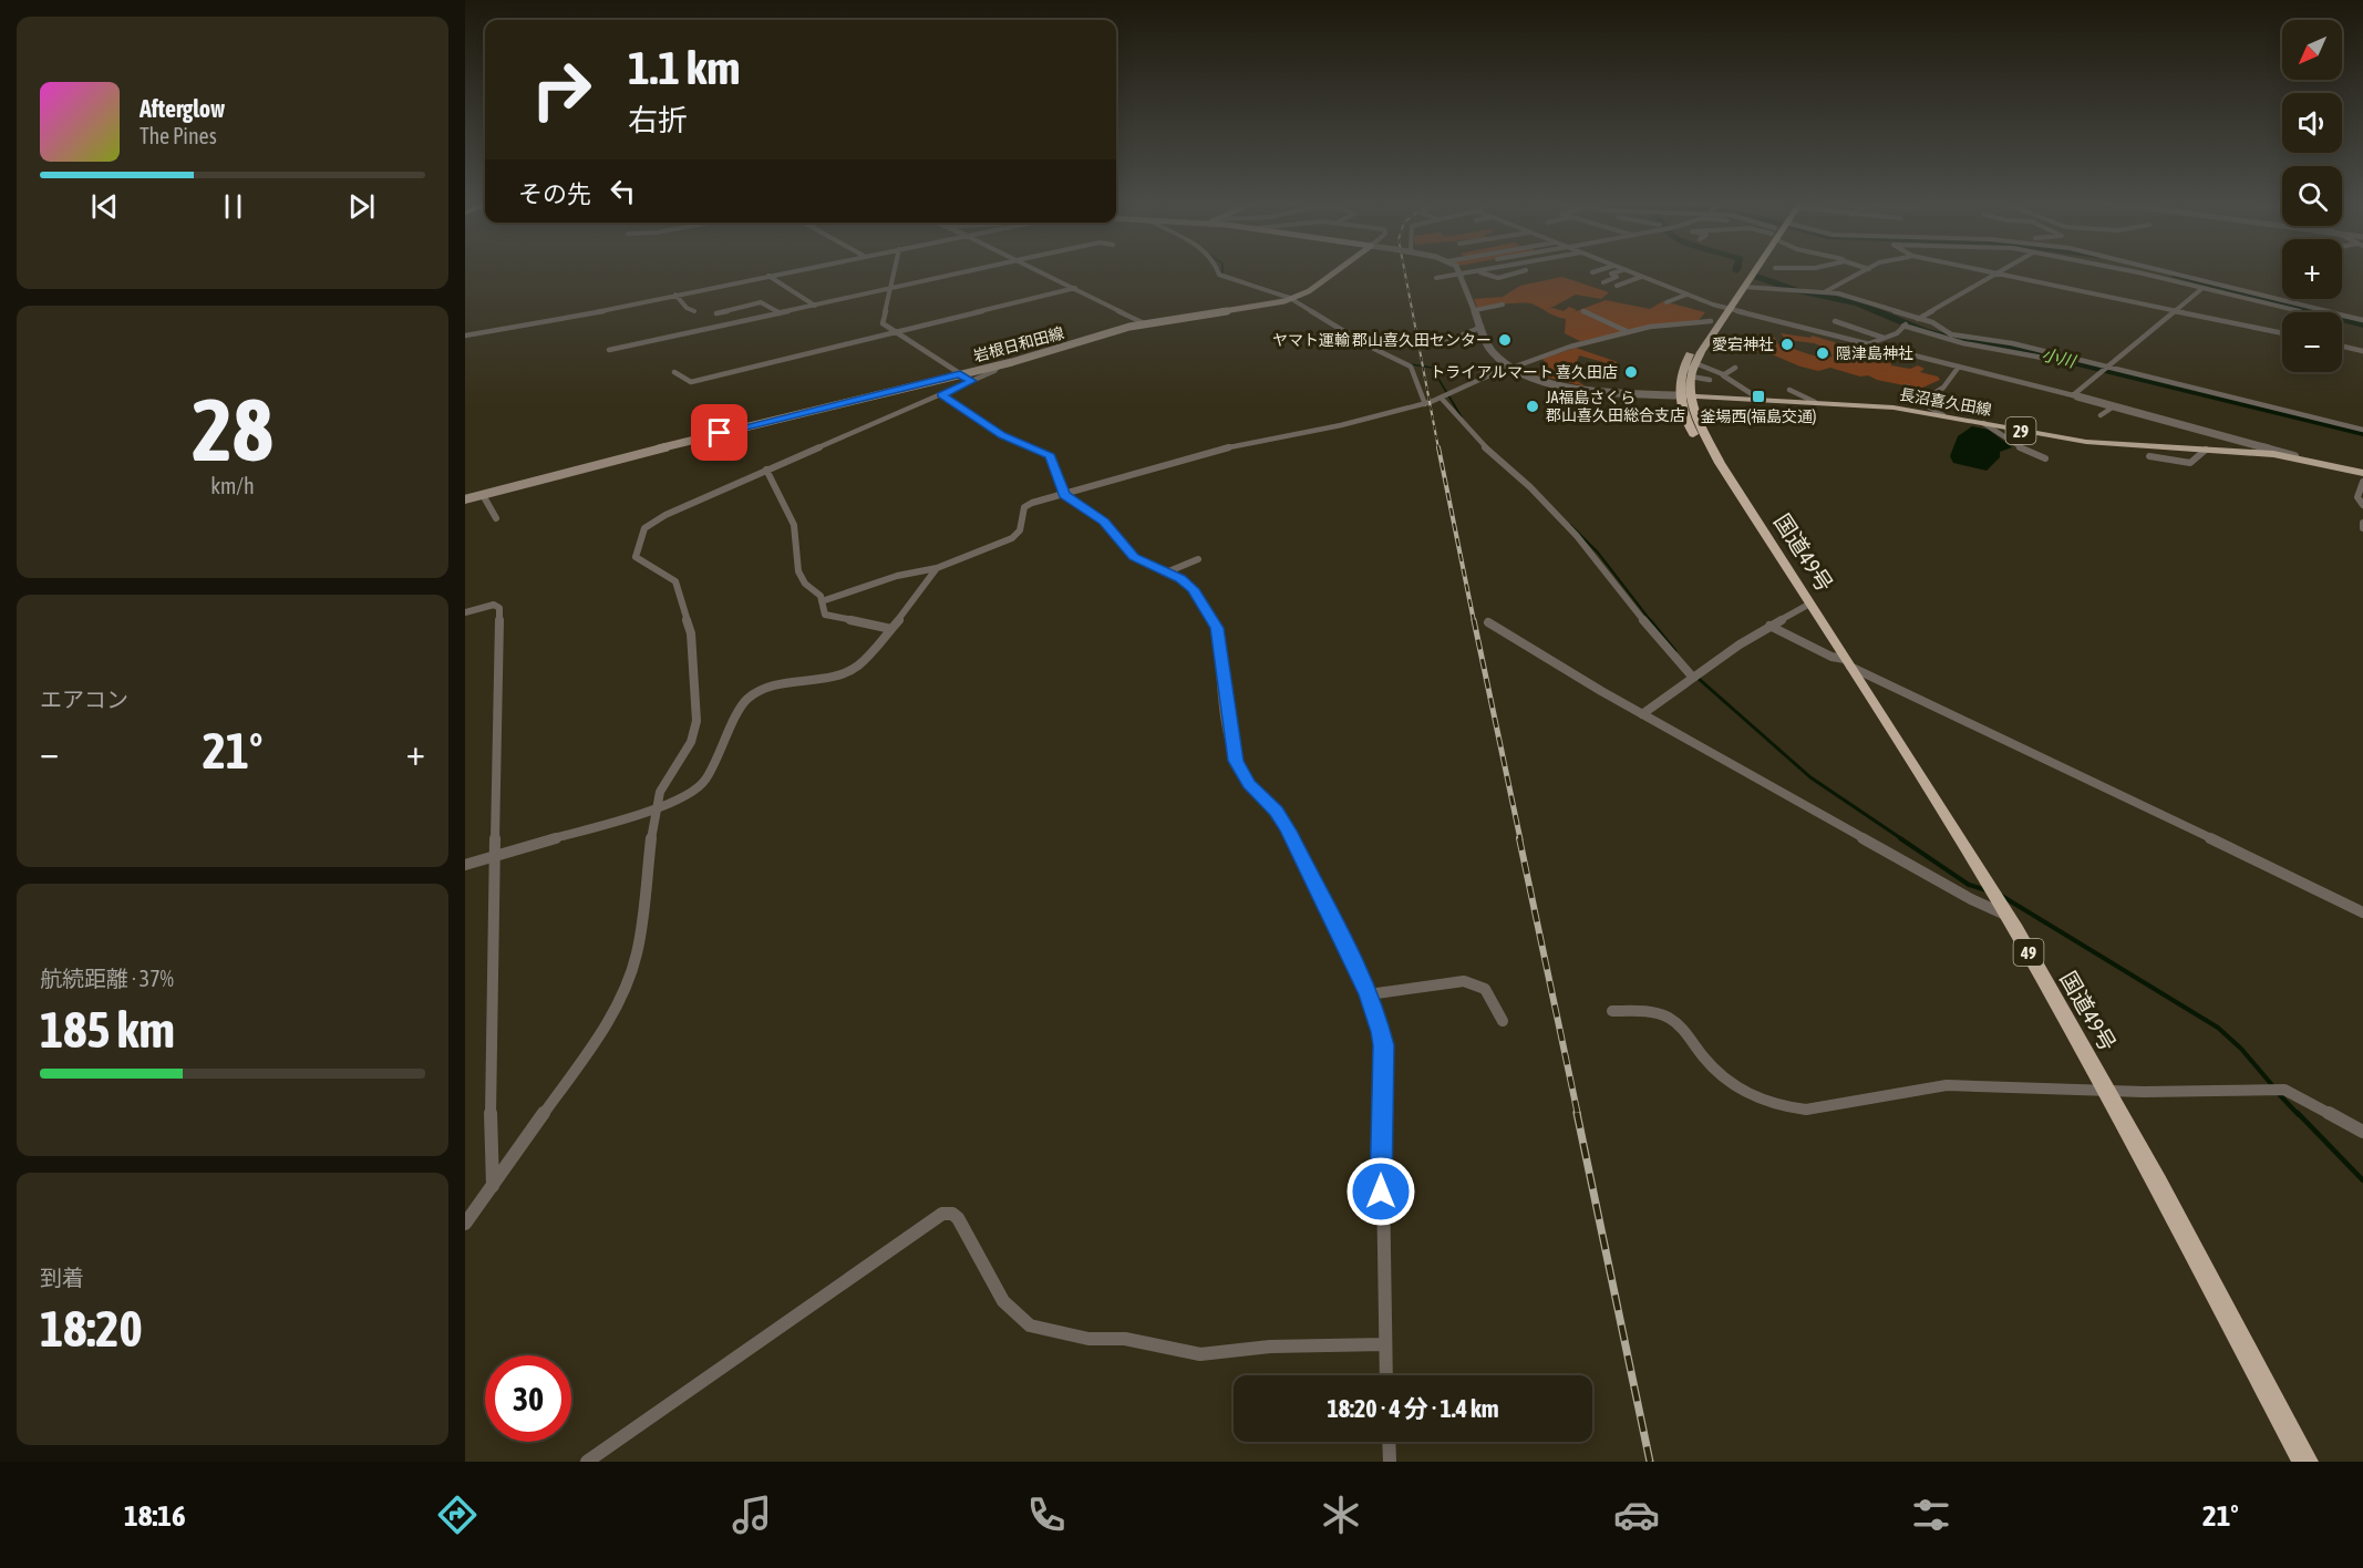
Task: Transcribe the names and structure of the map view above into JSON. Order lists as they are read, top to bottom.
{
  "streets": {
    "highway": ["国道49号", "49"],
    "main road": ["岩根日和田線", "長沼喜久田線", "29"]
  },
  "crossings": [
    ["長沼喜久田線", "国道49号"]
  ],
  "water": ["小川"],
  "places": {
    "other": [
      "ヤマト運輸 郡山喜久田センター",
      "愛宕神社",
      "隠津島神社",
      "トライアルマート 喜久田店",
      "JA福島さくら 郡山喜久田総合支店"
    ],
    "transit": ["釜場西(福島交通)"]
  },
  "north": "bottom left",
  "page": {
    "map_buttons": ["+", "−"],
    "turn": ["1.1 km", "右折"],
    "song": ["Afterglow", "The Pines"],
    "then": "その先",
    "tile": [
      ["28", "km/h"],
      "エアコン",
      ["航続距離 · 37%", "185 km"],
      ["到着", "18:20"]
    ],
    "heat": ["−", "21°", "+"],
    "limit": "30",
    "trip": "18:20 · 4 分 · 1.4 km",
    "tabs": ["18:16", "21°"]
  }
}
